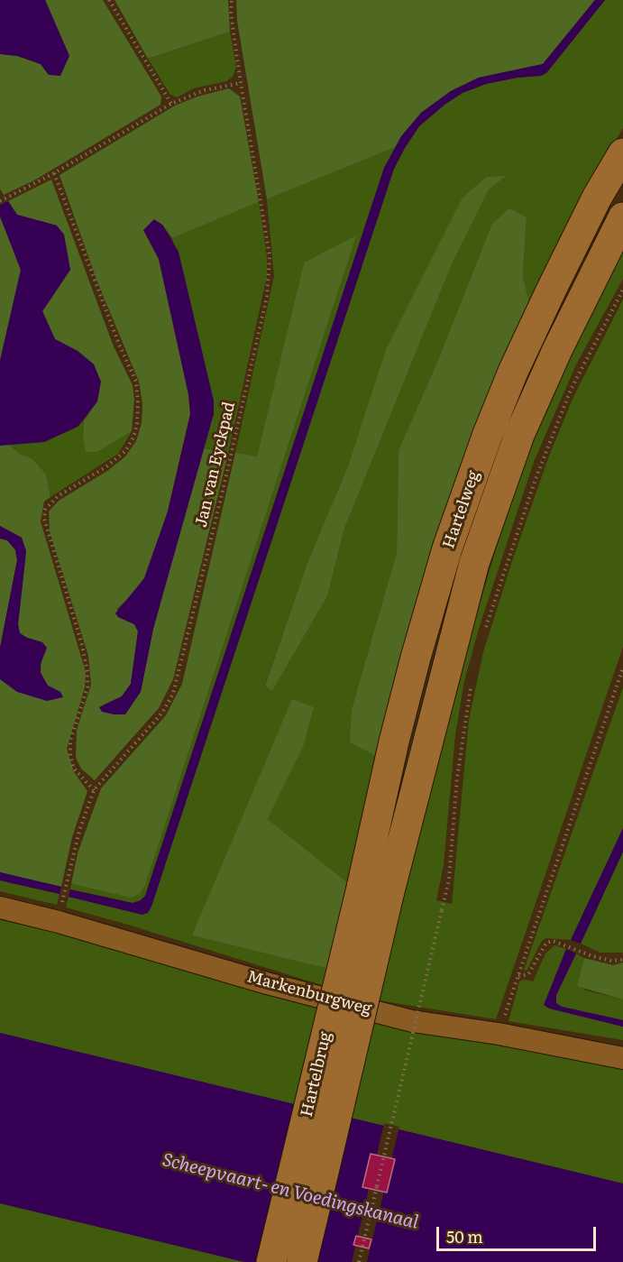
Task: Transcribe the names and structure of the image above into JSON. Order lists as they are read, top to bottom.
{
  "streets": {
    "main road": ["Hartelweg", "Hartelbrug"],
    "street": ["Markenburgweg"],
    "path": ["Jan van Eyckpad"]
  },
  "crossings": [
    ["Hartelweg", "Hartelbrug"]
  ],
  "water": ["Scheepvaart- en Voedingskanaal"],
  "scale_bar": "50 m"
}
